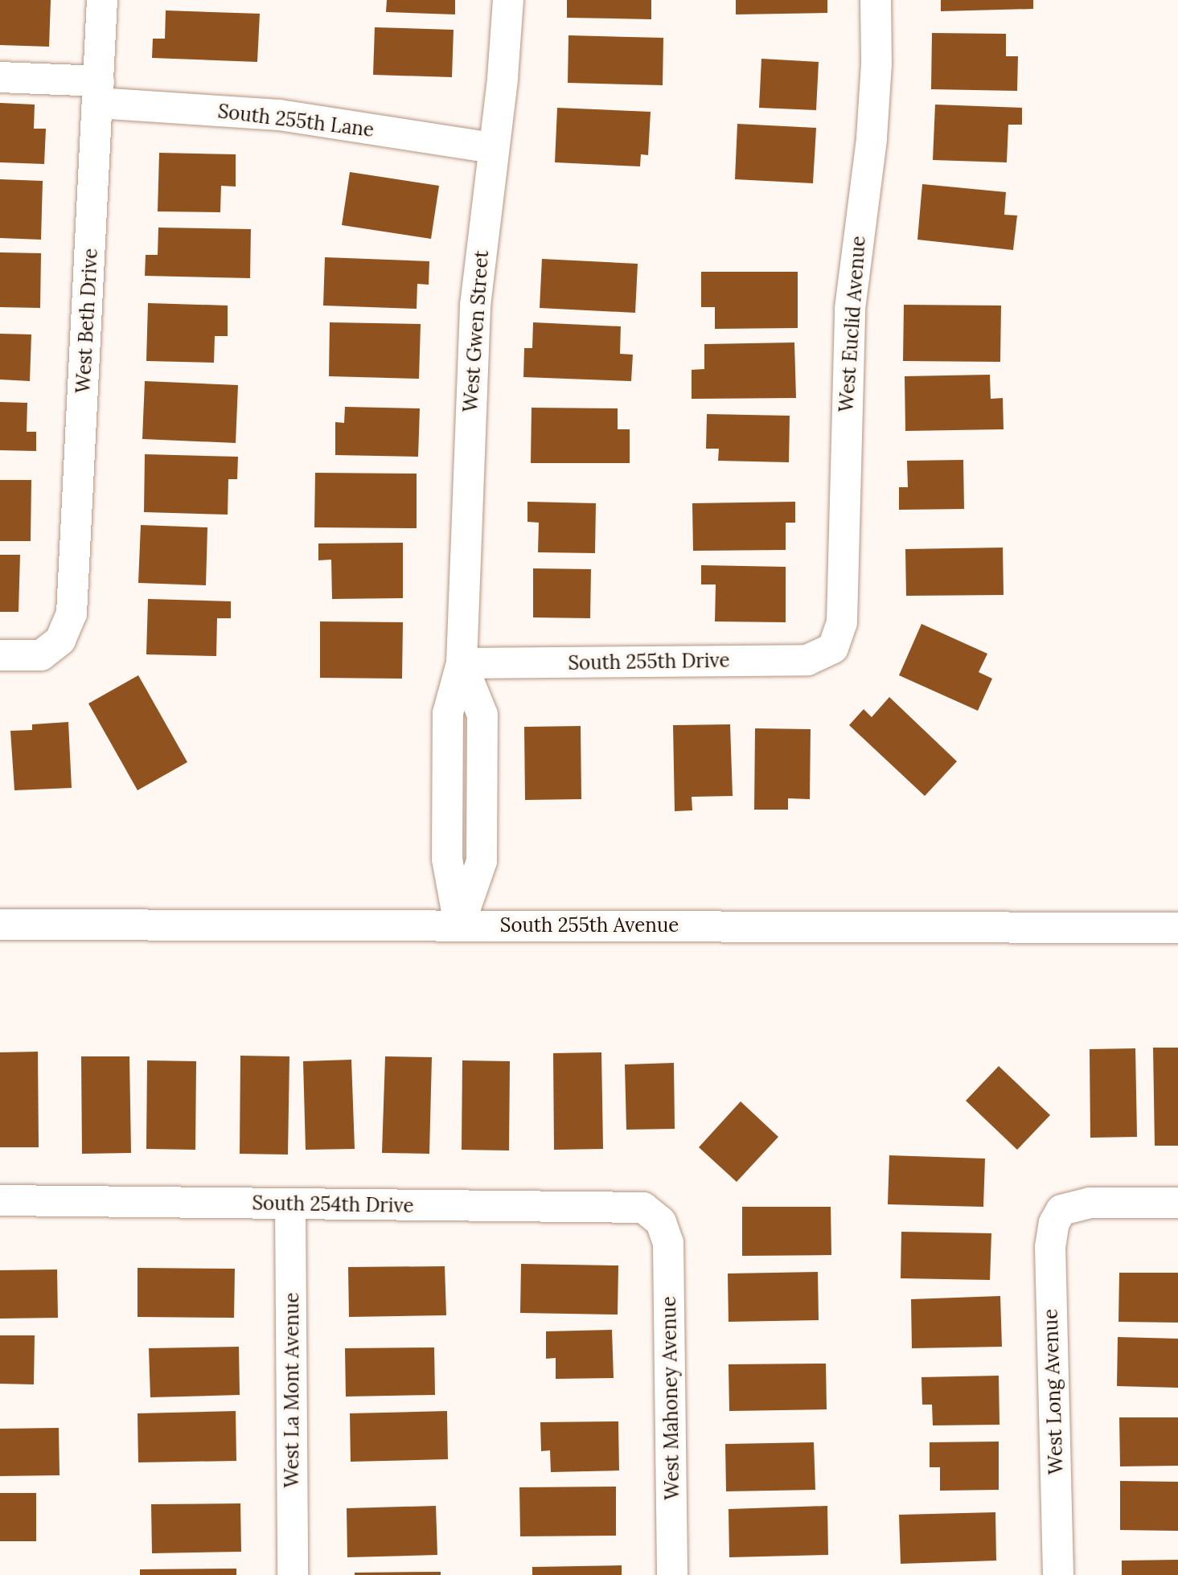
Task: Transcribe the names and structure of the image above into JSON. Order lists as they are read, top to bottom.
{
  "streets": {
    "street": [
      "South 255th Lane",
      "West Beth Drive",
      "West Euclid Avenue",
      "West Gwen Street",
      "South 255th Drive",
      "South 255th Avenue",
      "South 254th Drive",
      "West La Mont Avenue",
      "West Long Avenue",
      "West Mahoney Avenue"
    ]
  },
  "crossings": [
    ["South 255th Lane", "West Beth Drive"],
    ["South 255th Lane", "West Gwen Street"],
    ["West Euclid Avenue", "South 255th Drive"],
    ["West Gwen Street", "South 255th Drive"],
    ["West Gwen Street", "South 255th Avenue"],
    ["South 254th Drive", "West La Mont Avenue"],
    ["South 254th Drive", "West Mahoney Avenue"]
  ]
}
